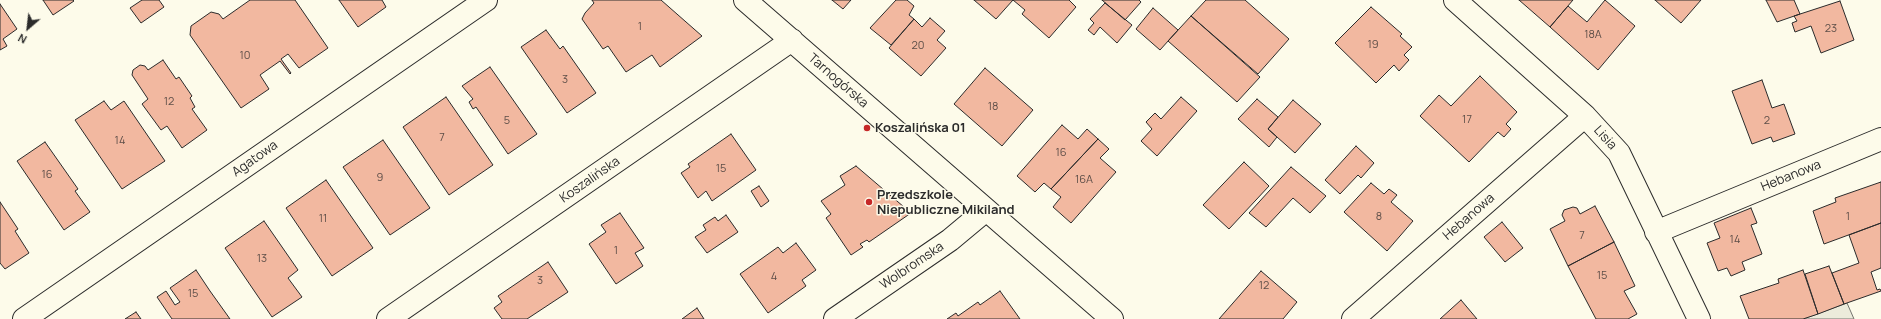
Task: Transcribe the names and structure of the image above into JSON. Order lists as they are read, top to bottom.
{
  "streets": {
    "street": [
      "Tarnogórska",
      "Lisia",
      "Agatowa",
      "Hebanowa",
      "Koszalińska",
      "Wolbromska"
    ]
  },
  "crossings": [
    ["Tarnogórska", "Koszalińska"],
    ["Tarnogórska", "Wolbromska"],
    ["Lisia", "Hebanowa"]
  ],
  "places": ["Koszalińska 01", "Przedszkole Niepubliczne Mikiland"],
  "house_numbers": [
    "1",
    "23",
    "18A",
    "19",
    "20",
    "10",
    "3",
    "12",
    "18",
    "17",
    "5",
    "2",
    "7",
    "14",
    "16",
    "15",
    "16",
    "9",
    "16A",
    "8",
    "1",
    "11",
    "7",
    "14",
    "1",
    "13",
    "15",
    "4",
    "3",
    "12",
    "15"
  ],
  "north": "bottom left"
}
